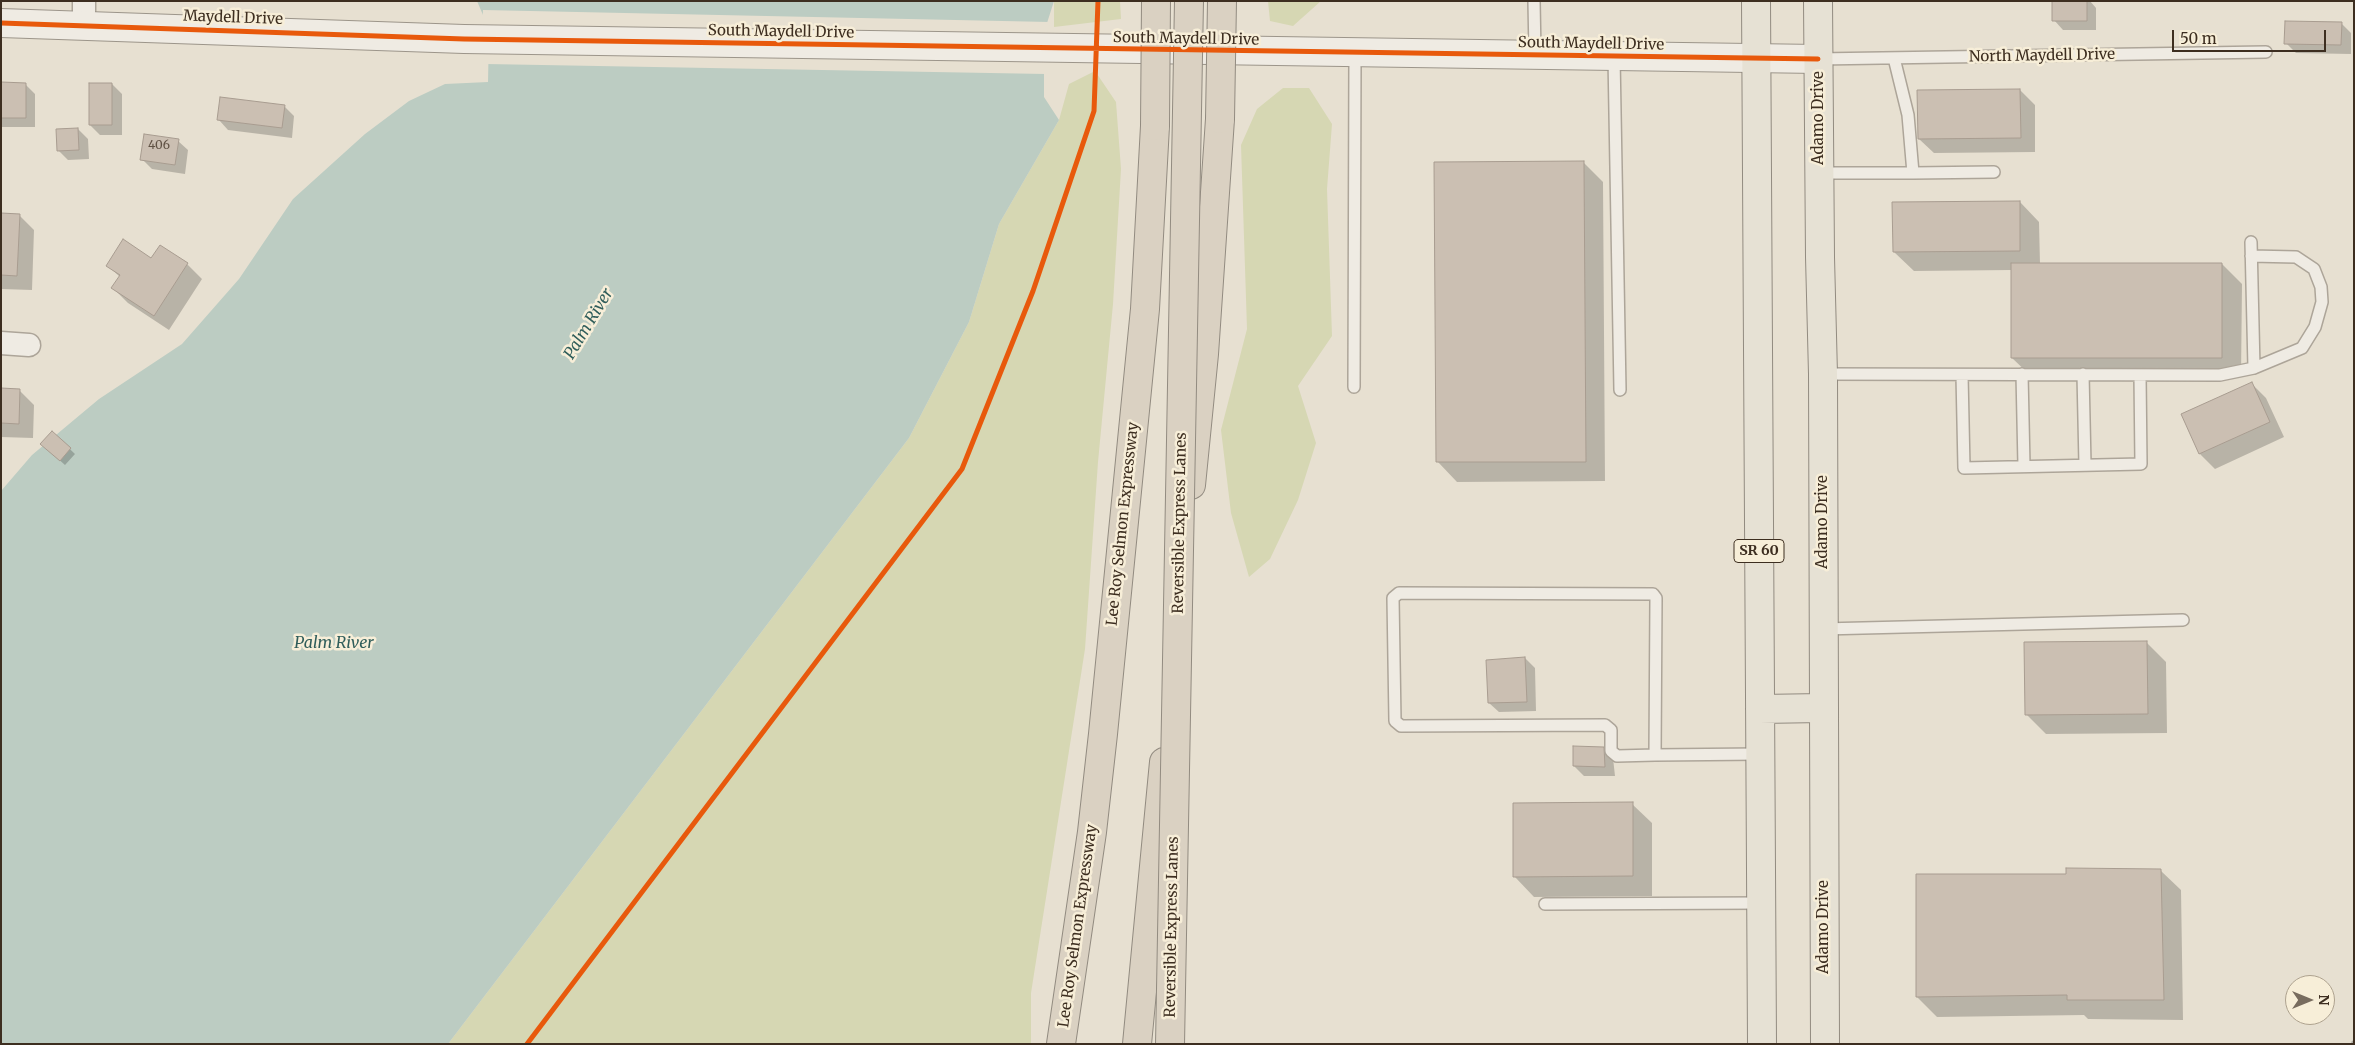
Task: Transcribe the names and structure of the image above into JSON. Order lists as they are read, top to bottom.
{
  "streets": {
    "highway": ["Reversible Express Lanes", "Lee Roy Selmon Expressway"],
    "main road": ["Adamo Drive", "SR 60"],
    "street": ["Maydell Drive", "South Maydell Drive"],
    "lane": ["North Maydell Drive"]
  },
  "crossings": [
    ["Maydell Drive", "South Maydell Drive"],
    ["South Maydell Drive", "North Maydell Drive"],
    ["South Maydell Drive", "Adamo Drive"],
    ["South Maydell Drive", "SR 60"],
    ["North Maydell Drive", "Adamo Drive"]
  ],
  "water": ["Palm River"],
  "house_numbers": ["406"],
  "scale_bar": "50 m",
  "north": "right"
}
